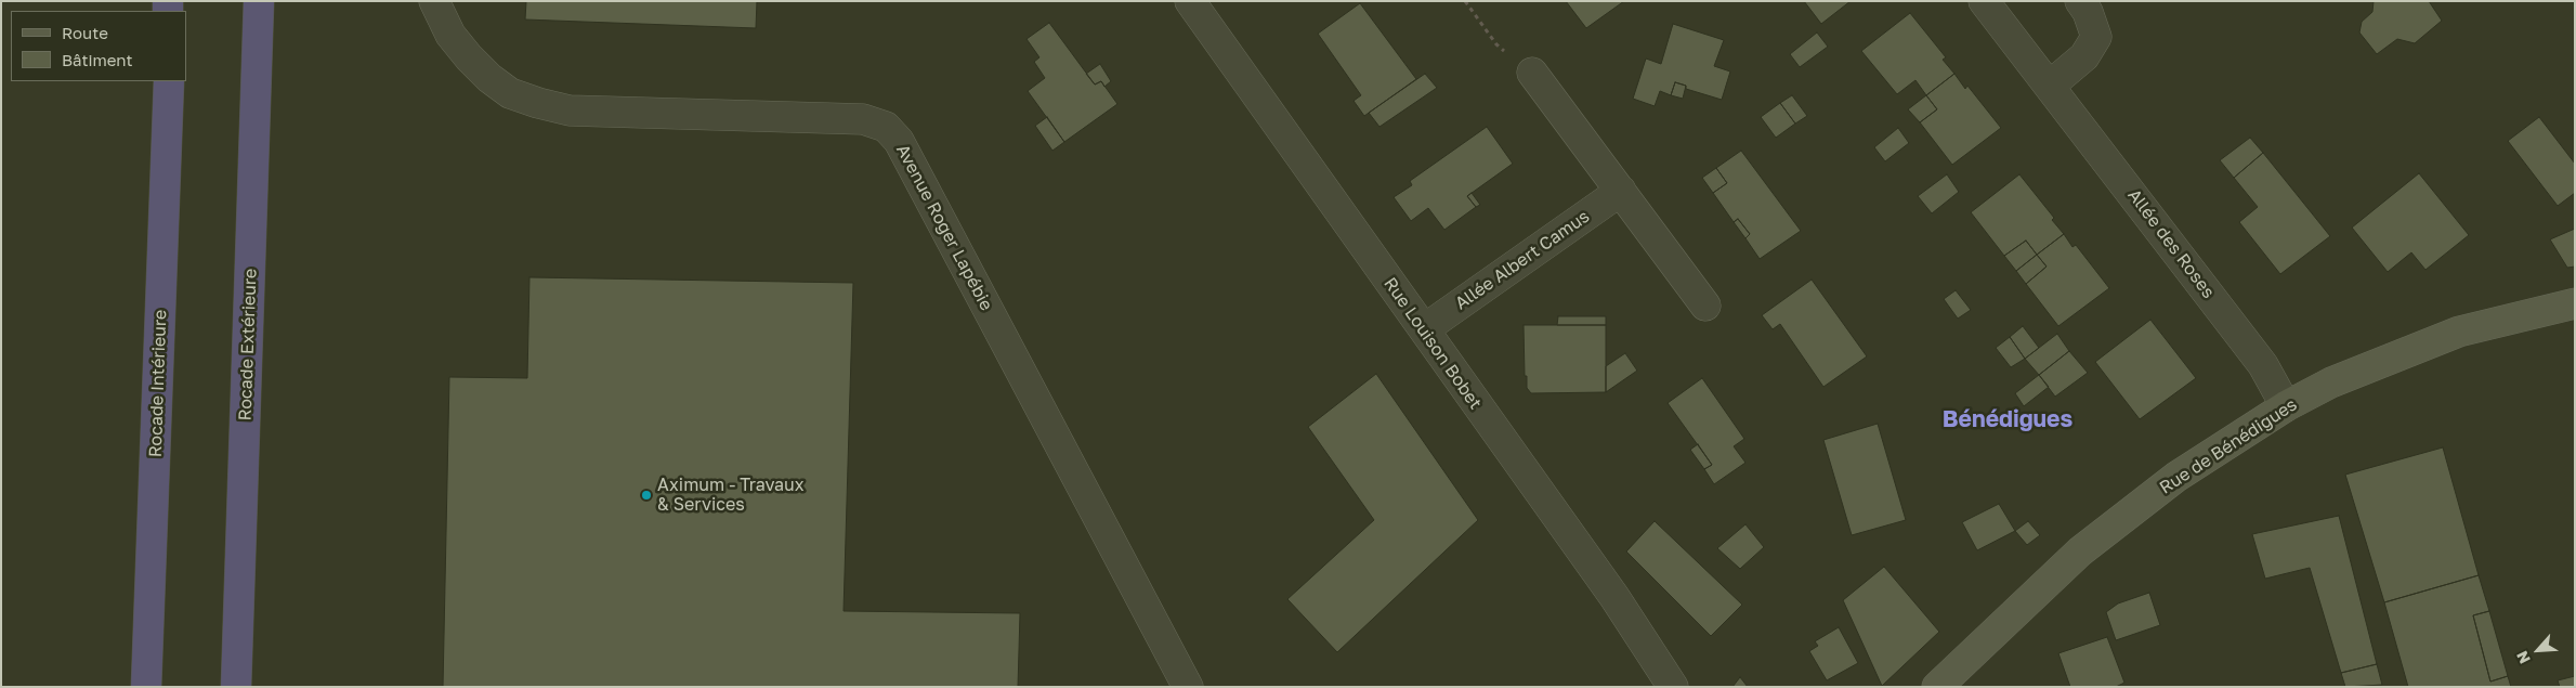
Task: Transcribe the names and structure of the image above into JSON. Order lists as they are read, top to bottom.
{
  "streets": {
    "highway": ["Rocade Extérieure", "Rocade Intérieure"],
    "street": [
      "Avenue Roger Lapébie",
      "Allée des Roses",
      "Allée Albert Camus",
      "Rue Louison Bobet",
      "Rue de Bénédigues"
    ]
  },
  "crossings": [
    ["Allée des Roses", "Rue de Bénédigues"],
    ["Allée Albert Camus", "Rue Louison Bobet"]
  ],
  "districts": ["Bénédigues"],
  "places": ["Aximum - Travaux & Services"],
  "legend": ["Route", "Bâtiment"],
  "north": "bottom left"
}
